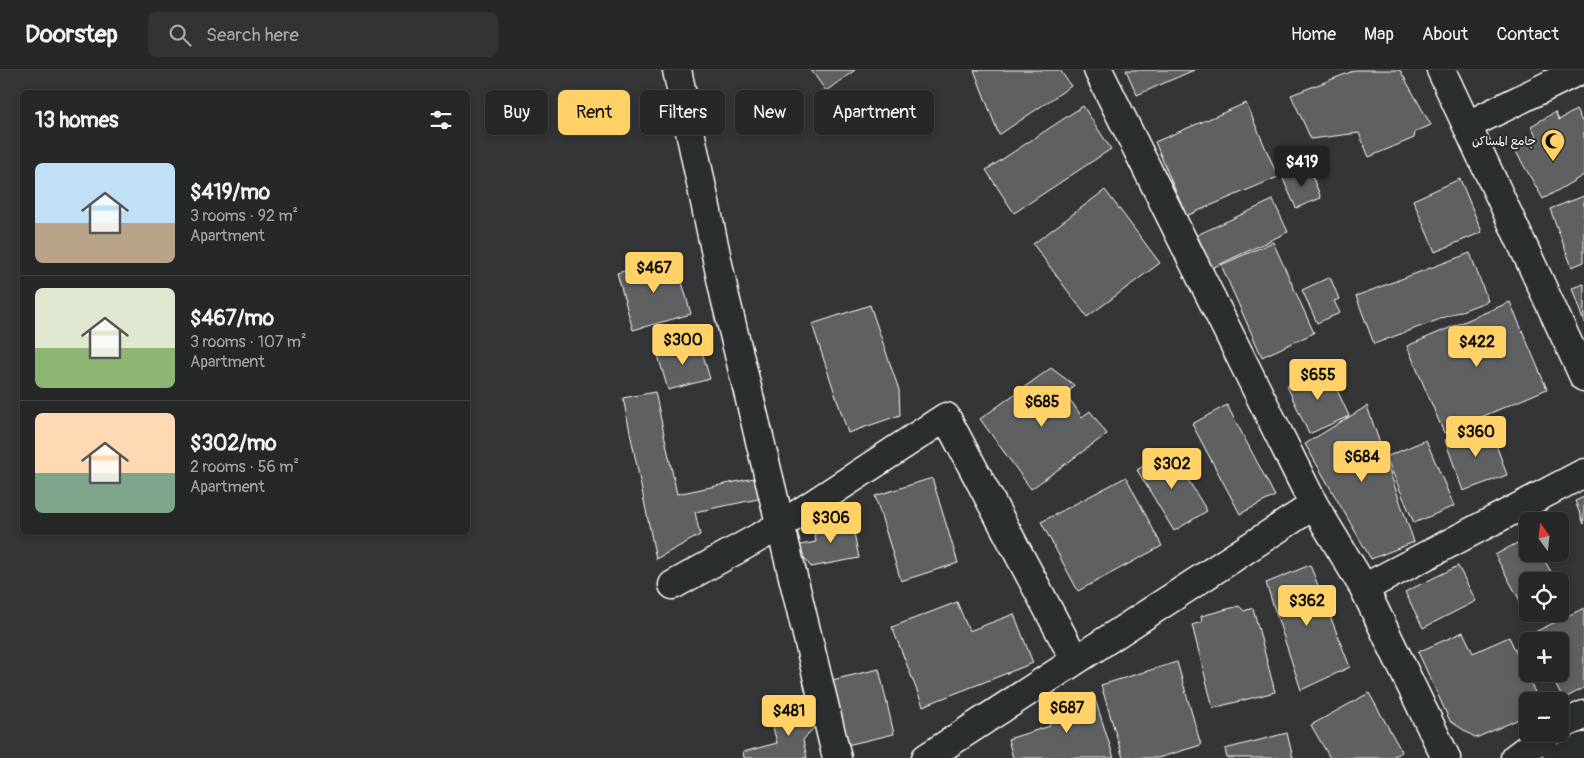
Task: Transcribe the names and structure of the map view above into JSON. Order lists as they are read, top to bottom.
{
  "places": {
    "mosque": ["جامع المساكن"]
  },
  "north": "top",
  "page": {
    "header": "Doorstep",
    "search": "Search here",
    "nav": [
      "Home",
      "Map",
      "About",
      "Contact"
    ],
    "chip": [
      "Buy",
      "Rent",
      "Filters",
      "New",
      "Apartment"
    ],
    "heading": "13 homes",
    "price": [
      "$419",
      "$467",
      "$300",
      "$422",
      "$655",
      "$685",
      "$360",
      "$684",
      "$302",
      "$306",
      "$362",
      "$687",
      "$481"
    ],
    "list": [
      {
        "name": "$419/mo",
        "note": "3 rooms · 92 m² · Apartment"
      },
      {
        "name": "$467/mo",
        "note": "3 rooms · 107 m² · Apartment"
      },
      {
        "name": "$302/mo",
        "note": "2 rooms · 56 m² · Apartment"
      }
    ],
    "map_buttons": ["+", "−"]
  }
}
